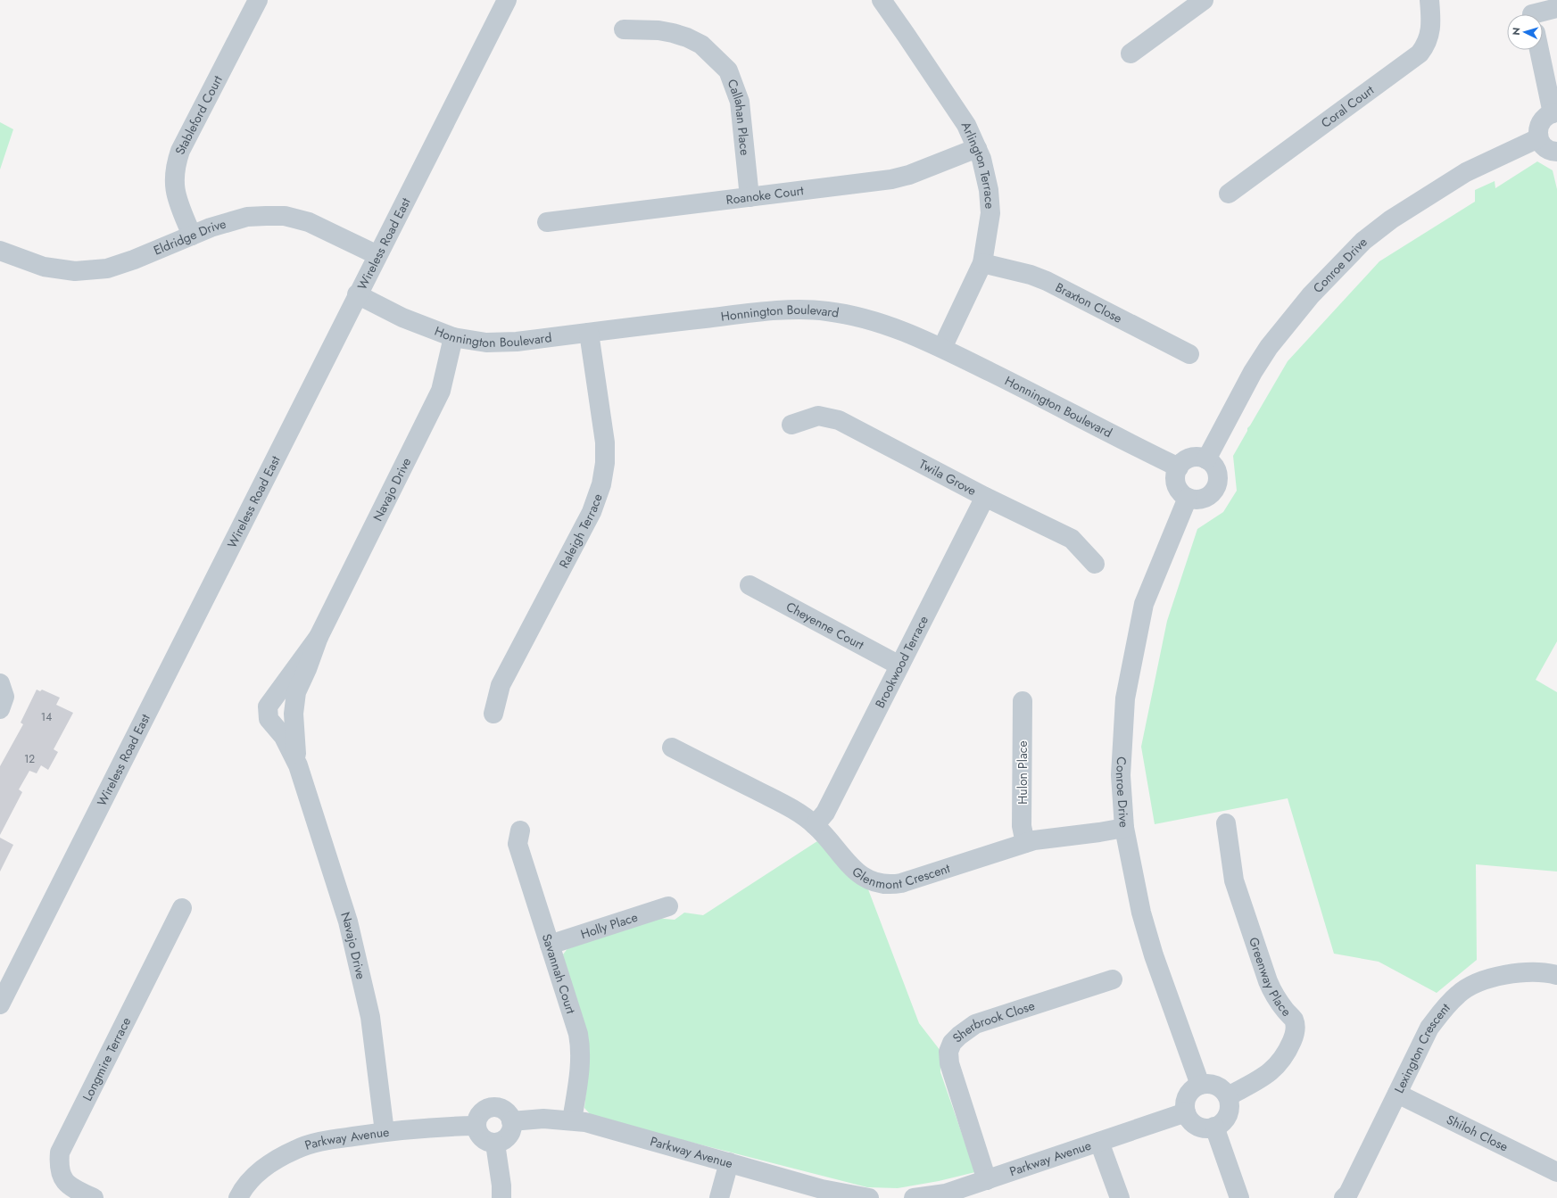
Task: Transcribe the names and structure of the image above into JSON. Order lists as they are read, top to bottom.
{
  "streets": {
    "street": [
      "Coral Court",
      "Stableford Court",
      "Callahan Place",
      "Arlington Terrace",
      "Roanoke Court",
      "Eldridge Drive",
      "Wireless Road East",
      "Conroe Drive",
      "Braxton Close",
      "Honnington Boulevard",
      "Twila Grove",
      "Navajo Drive",
      "Raleigh Terrace",
      "Cheyenne Court",
      "Brookwood Terrace",
      "Hulon Place",
      "Glenmont Crescent",
      "Holly Place",
      "Savannah Court",
      "Greenway Place",
      "Sherbrook Close",
      "Lexington Crescent",
      "Longmire Terrace",
      "Shiloh Close",
      "Parkway Avenue"
    ]
  },
  "crossings": [
    ["Stableford Court", "Eldridge Drive"],
    ["Callahan Place", "Roanoke Court"],
    ["Arlington Terrace", "Roanoke Court"],
    ["Arlington Terrace", "Braxton Close"],
    ["Arlington Terrace", "Honnington Boulevard"],
    ["Eldridge Drive", "Wireless Road East"],
    ["Wireless Road East", "Honnington Boulevard"],
    ["Conroe Drive", "Honnington Boulevard"],
    ["Conroe Drive", "Glenmont Crescent"],
    ["Conroe Drive", "Greenway Place"],
    ["Conroe Drive", "Parkway Avenue"],
    ["Honnington Boulevard", "Navajo Drive"],
    ["Honnington Boulevard", "Raleigh Terrace"],
    ["Twila Grove", "Brookwood Terrace"],
    ["Navajo Drive", "Parkway Avenue"],
    ["Cheyenne Court", "Brookwood Terrace"],
    ["Brookwood Terrace", "Glenmont Crescent"],
    ["Hulon Place", "Glenmont Crescent"],
    ["Holly Place", "Savannah Court"],
    ["Savannah Court", "Parkway Avenue"],
    ["Greenway Place", "Parkway Avenue"],
    ["Sherbrook Close", "Parkway Avenue"],
    ["Lexington Crescent", "Shiloh Close"]
  ],
  "house_numbers": ["14", "12"],
  "north": "left"
}
